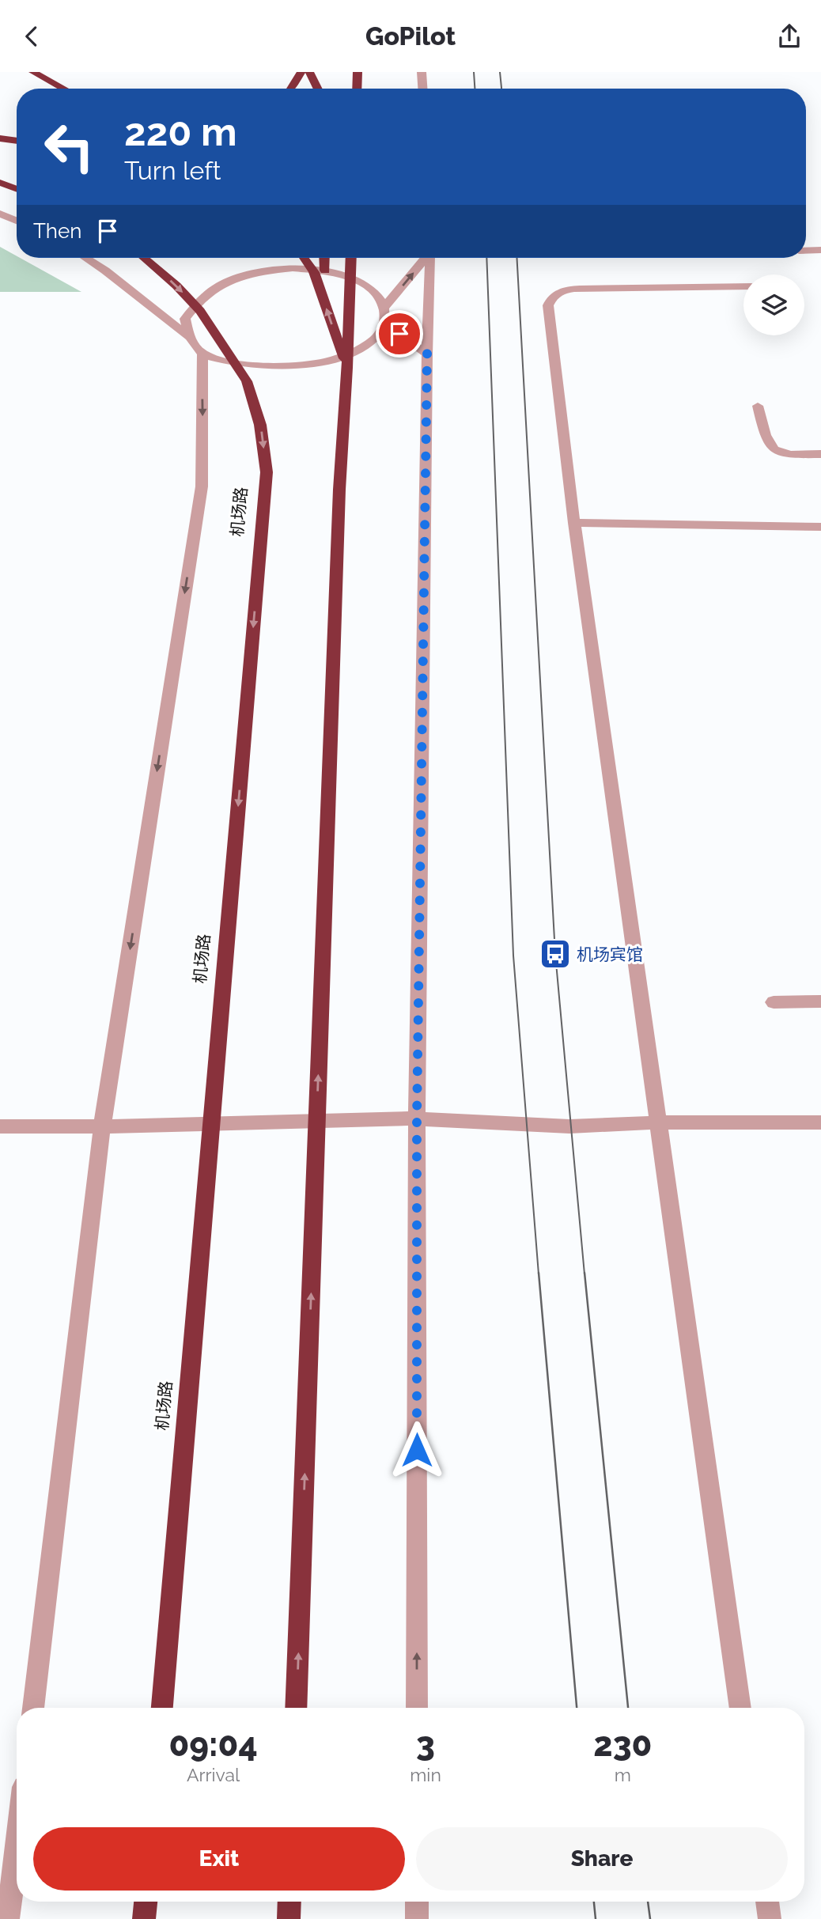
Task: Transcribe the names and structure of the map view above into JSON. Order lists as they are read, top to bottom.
{
  "streets": {
    "highway": ["机场路"]
  },
  "places": {
    "bus stop": ["机场宾馆"]
  },
  "page": {
    "header": "GoPilot",
    "turn": ["220 m", "Turn left"],
    "then": "Then",
    "eta": [
      "09:04",
      "Arrival",
      "3",
      "min",
      "230",
      "m"
    ],
    "buttons": ["Exit", "Share"]
  }
}
